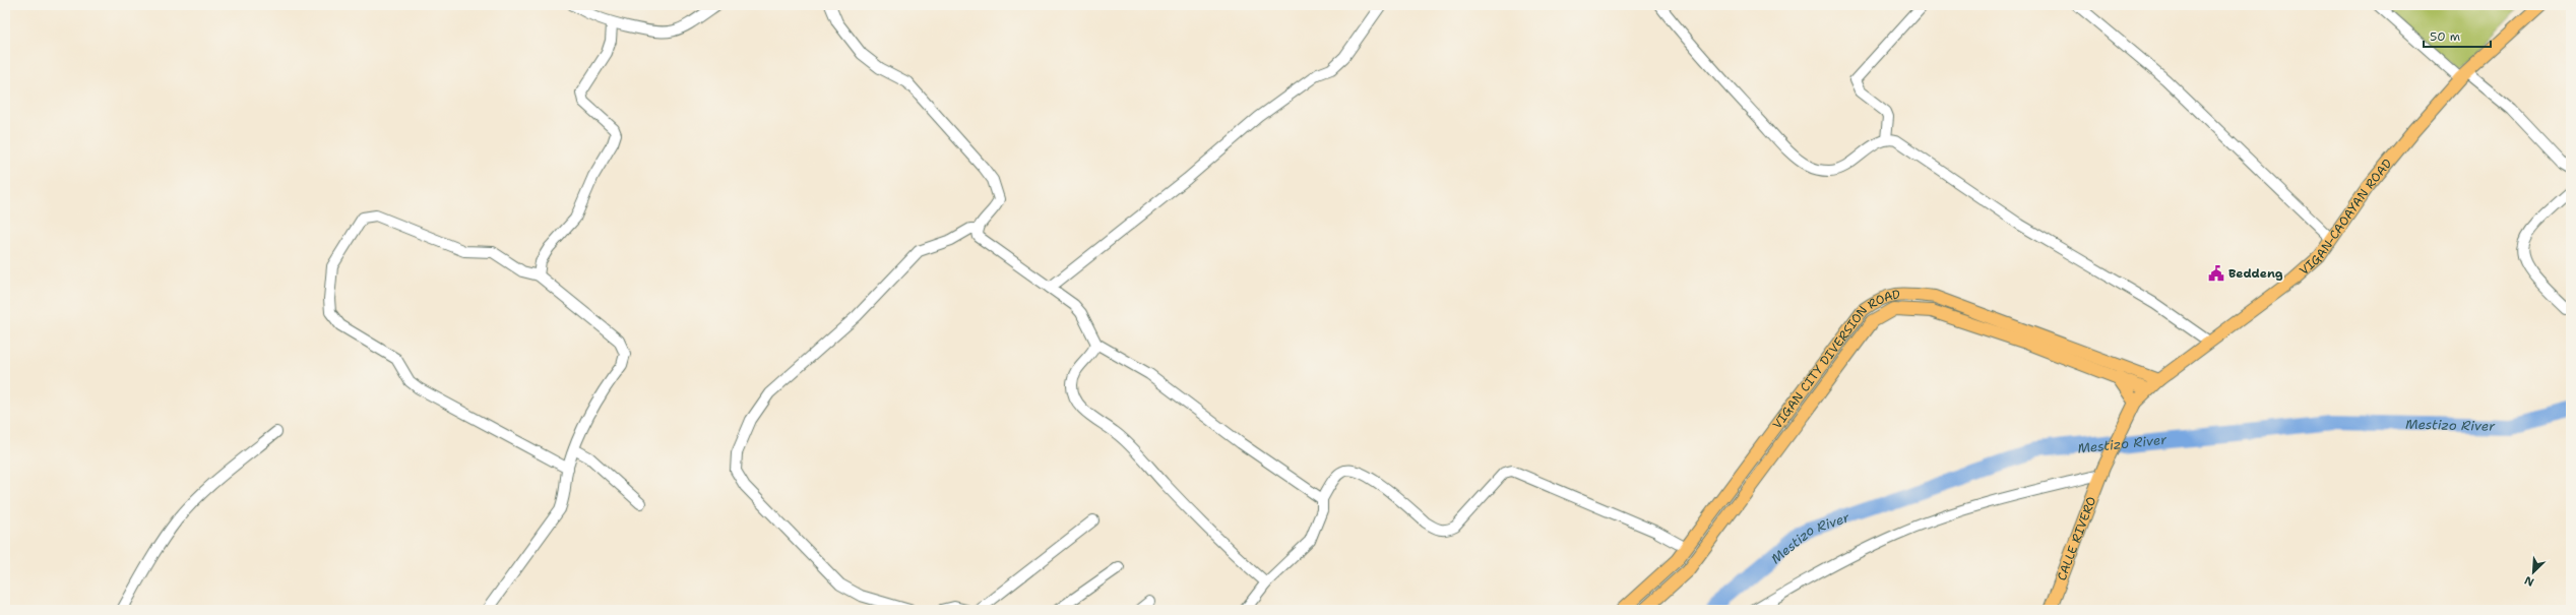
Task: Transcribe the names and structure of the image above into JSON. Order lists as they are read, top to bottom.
{
  "streets": {
    "main road": ["VIGAN-CAOAYAN ROAD", "VIGAN CITY DIVERSION ROAD", "CALLE RIVERO"]
  },
  "crossings": [
    ["VIGAN-CAOAYAN ROAD", "VIGAN CITY DIVERSION ROAD"],
    ["VIGAN-CAOAYAN ROAD", "CALLE RIVERO"]
  ],
  "water": ["Mestizo River"],
  "places": {
    "public building": ["Beddeng"]
  },
  "scale_bar": "50 m",
  "north": "bottom left"
}
